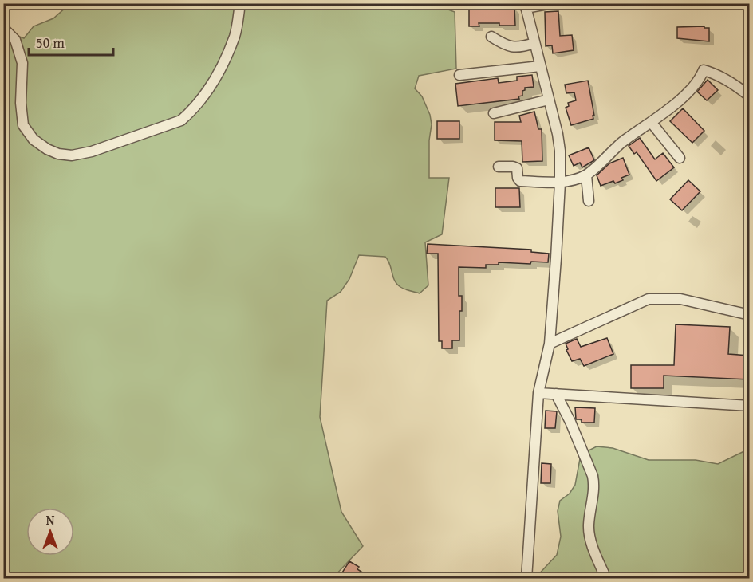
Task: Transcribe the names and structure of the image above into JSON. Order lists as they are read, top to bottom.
{
  "scale_bar": "50 m",
  "north": "top"
}
